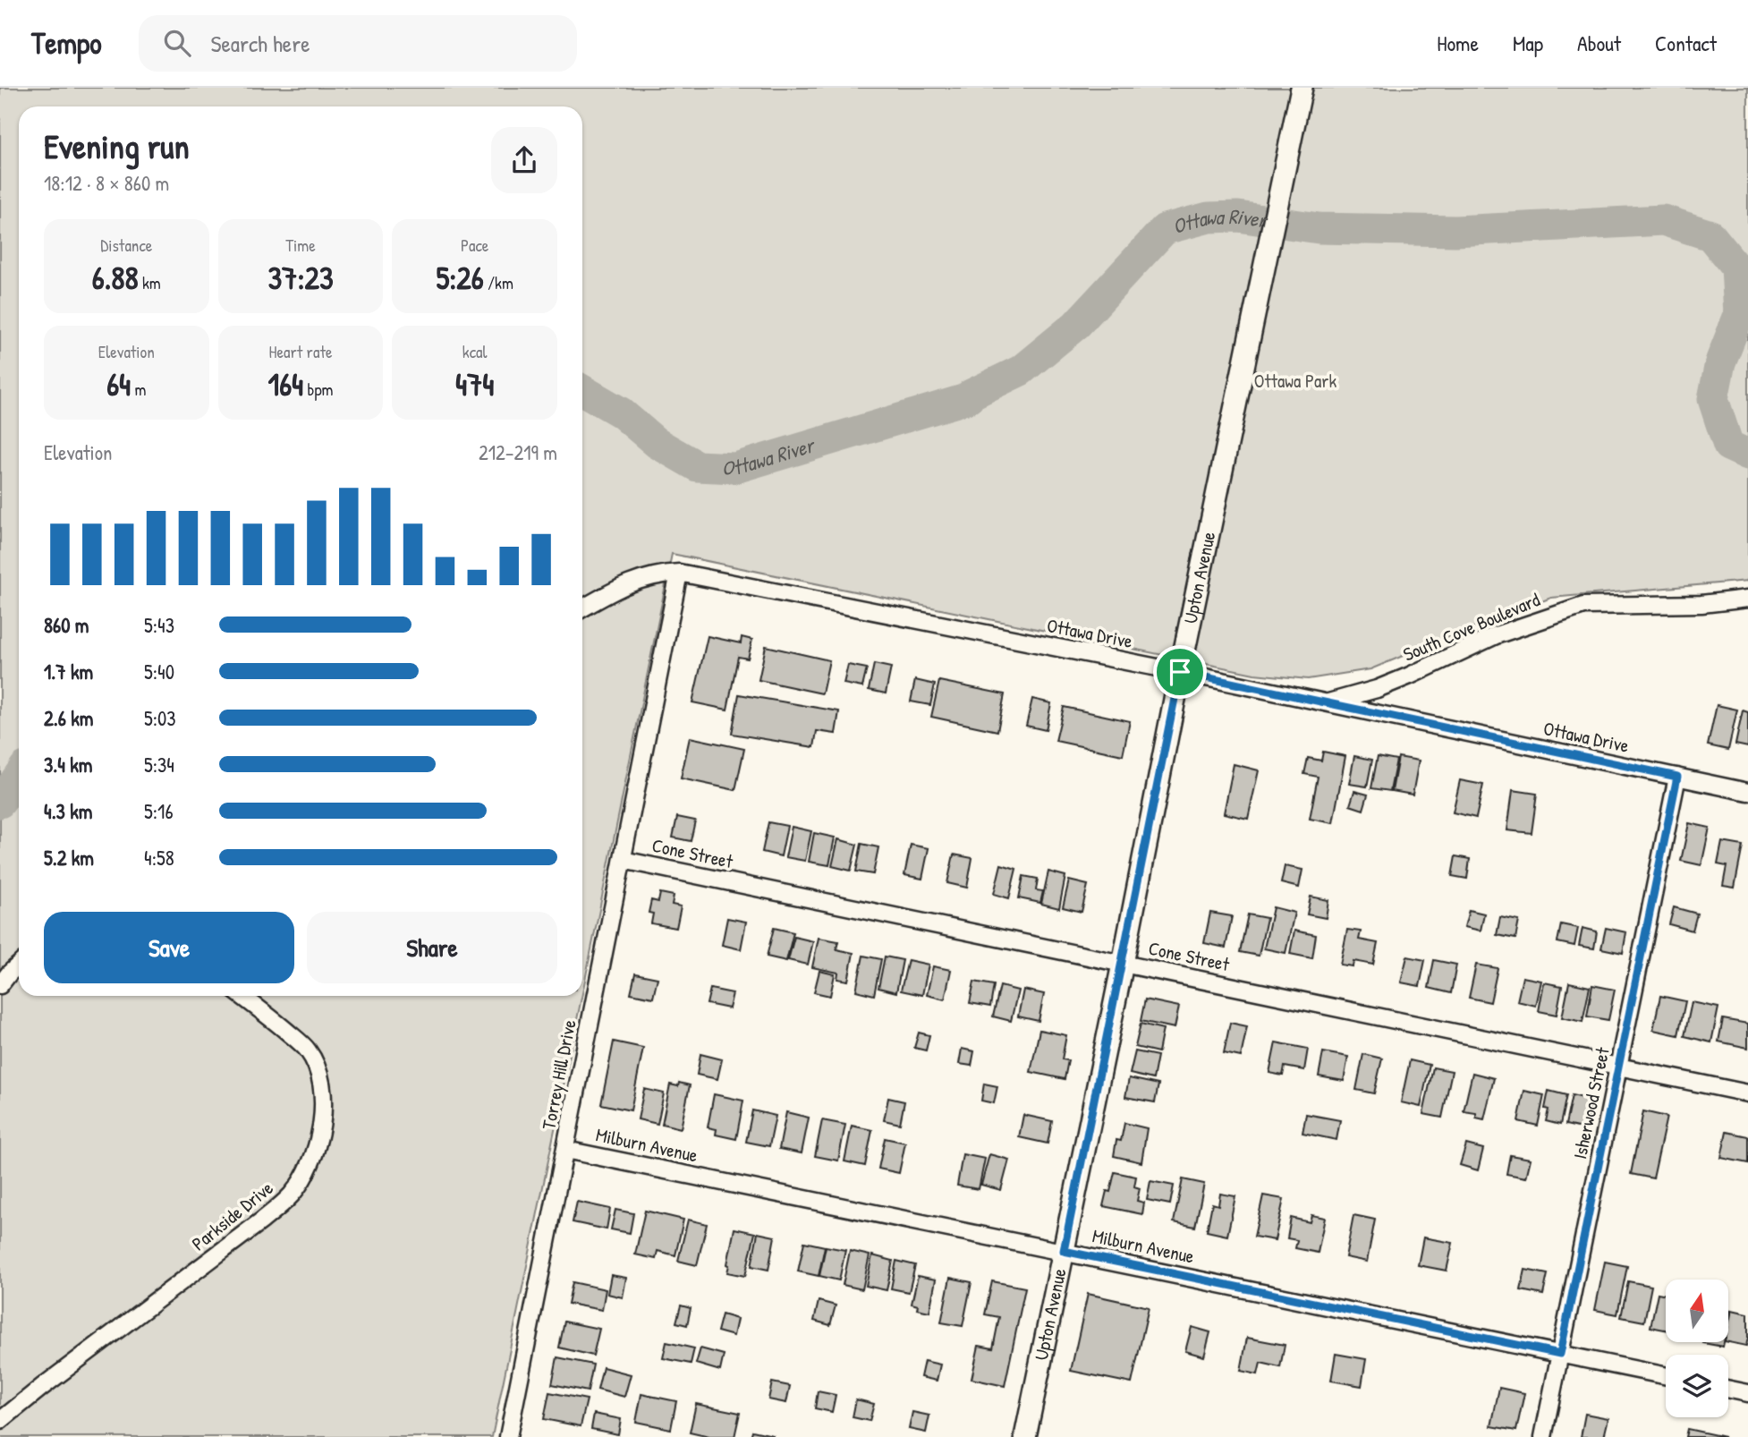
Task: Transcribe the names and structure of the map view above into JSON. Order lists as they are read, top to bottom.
{
  "streets": {
    "street": [
      "Upton Avenue",
      "South Cove Boulevard",
      "Ottawa Drive",
      "Cone Street",
      "Torrey Hill Drive",
      "Isherwood Street",
      "Milburn Avenue",
      "Parkside Drive"
    ]
  },
  "crossings": [
    ["Upton Avenue", "Ottawa Drive"],
    ["Upton Avenue", "Cone Street"],
    ["Upton Avenue", "Milburn Avenue"],
    ["South Cove Boulevard", "Ottawa Drive"],
    ["Ottawa Drive", "Torrey Hill Drive"],
    ["Ottawa Drive", "Isherwood Street"],
    ["Cone Street", "Torrey Hill Drive"],
    ["Cone Street", "Isherwood Street"],
    ["Torrey Hill Drive", "Milburn Avenue"],
    ["Isherwood Street", "Milburn Avenue"]
  ],
  "water": ["Ottawa River"],
  "parks": ["Ottawa Park"],
  "north": "top",
  "page": {
    "header": "Tempo",
    "search": "Search here",
    "nav": [
      "Home",
      "Map",
      "About",
      "Contact"
    ],
    "heading": ["Evening run", "18:12 · 8 × 860 m"],
    "stats": [
      ["Distance", "6.88 km"],
      ["Time", "37:23"],
      ["Pace", "5:26 /km"],
      ["Elevation", "64 m"],
      ["Heart rate", "164 bpm"],
      ["kcal", "474"]
    ],
    "chart": ["Elevation", "212–219 m"],
    "list": [
      {
        "name": "860 m",
        "note": "5:43"
      },
      {
        "name": "1.7 km",
        "note": "5:40"
      },
      {
        "name": "2.6 km",
        "note": "5:03"
      },
      {
        "name": "3.4 km",
        "note": "5:34"
      },
      {
        "name": "4.3 km",
        "note": "5:16"
      },
      {
        "name": "5.2 km",
        "note": "4:58"
      }
    ],
    "buttons": ["Save", "Share"]
  }
}
